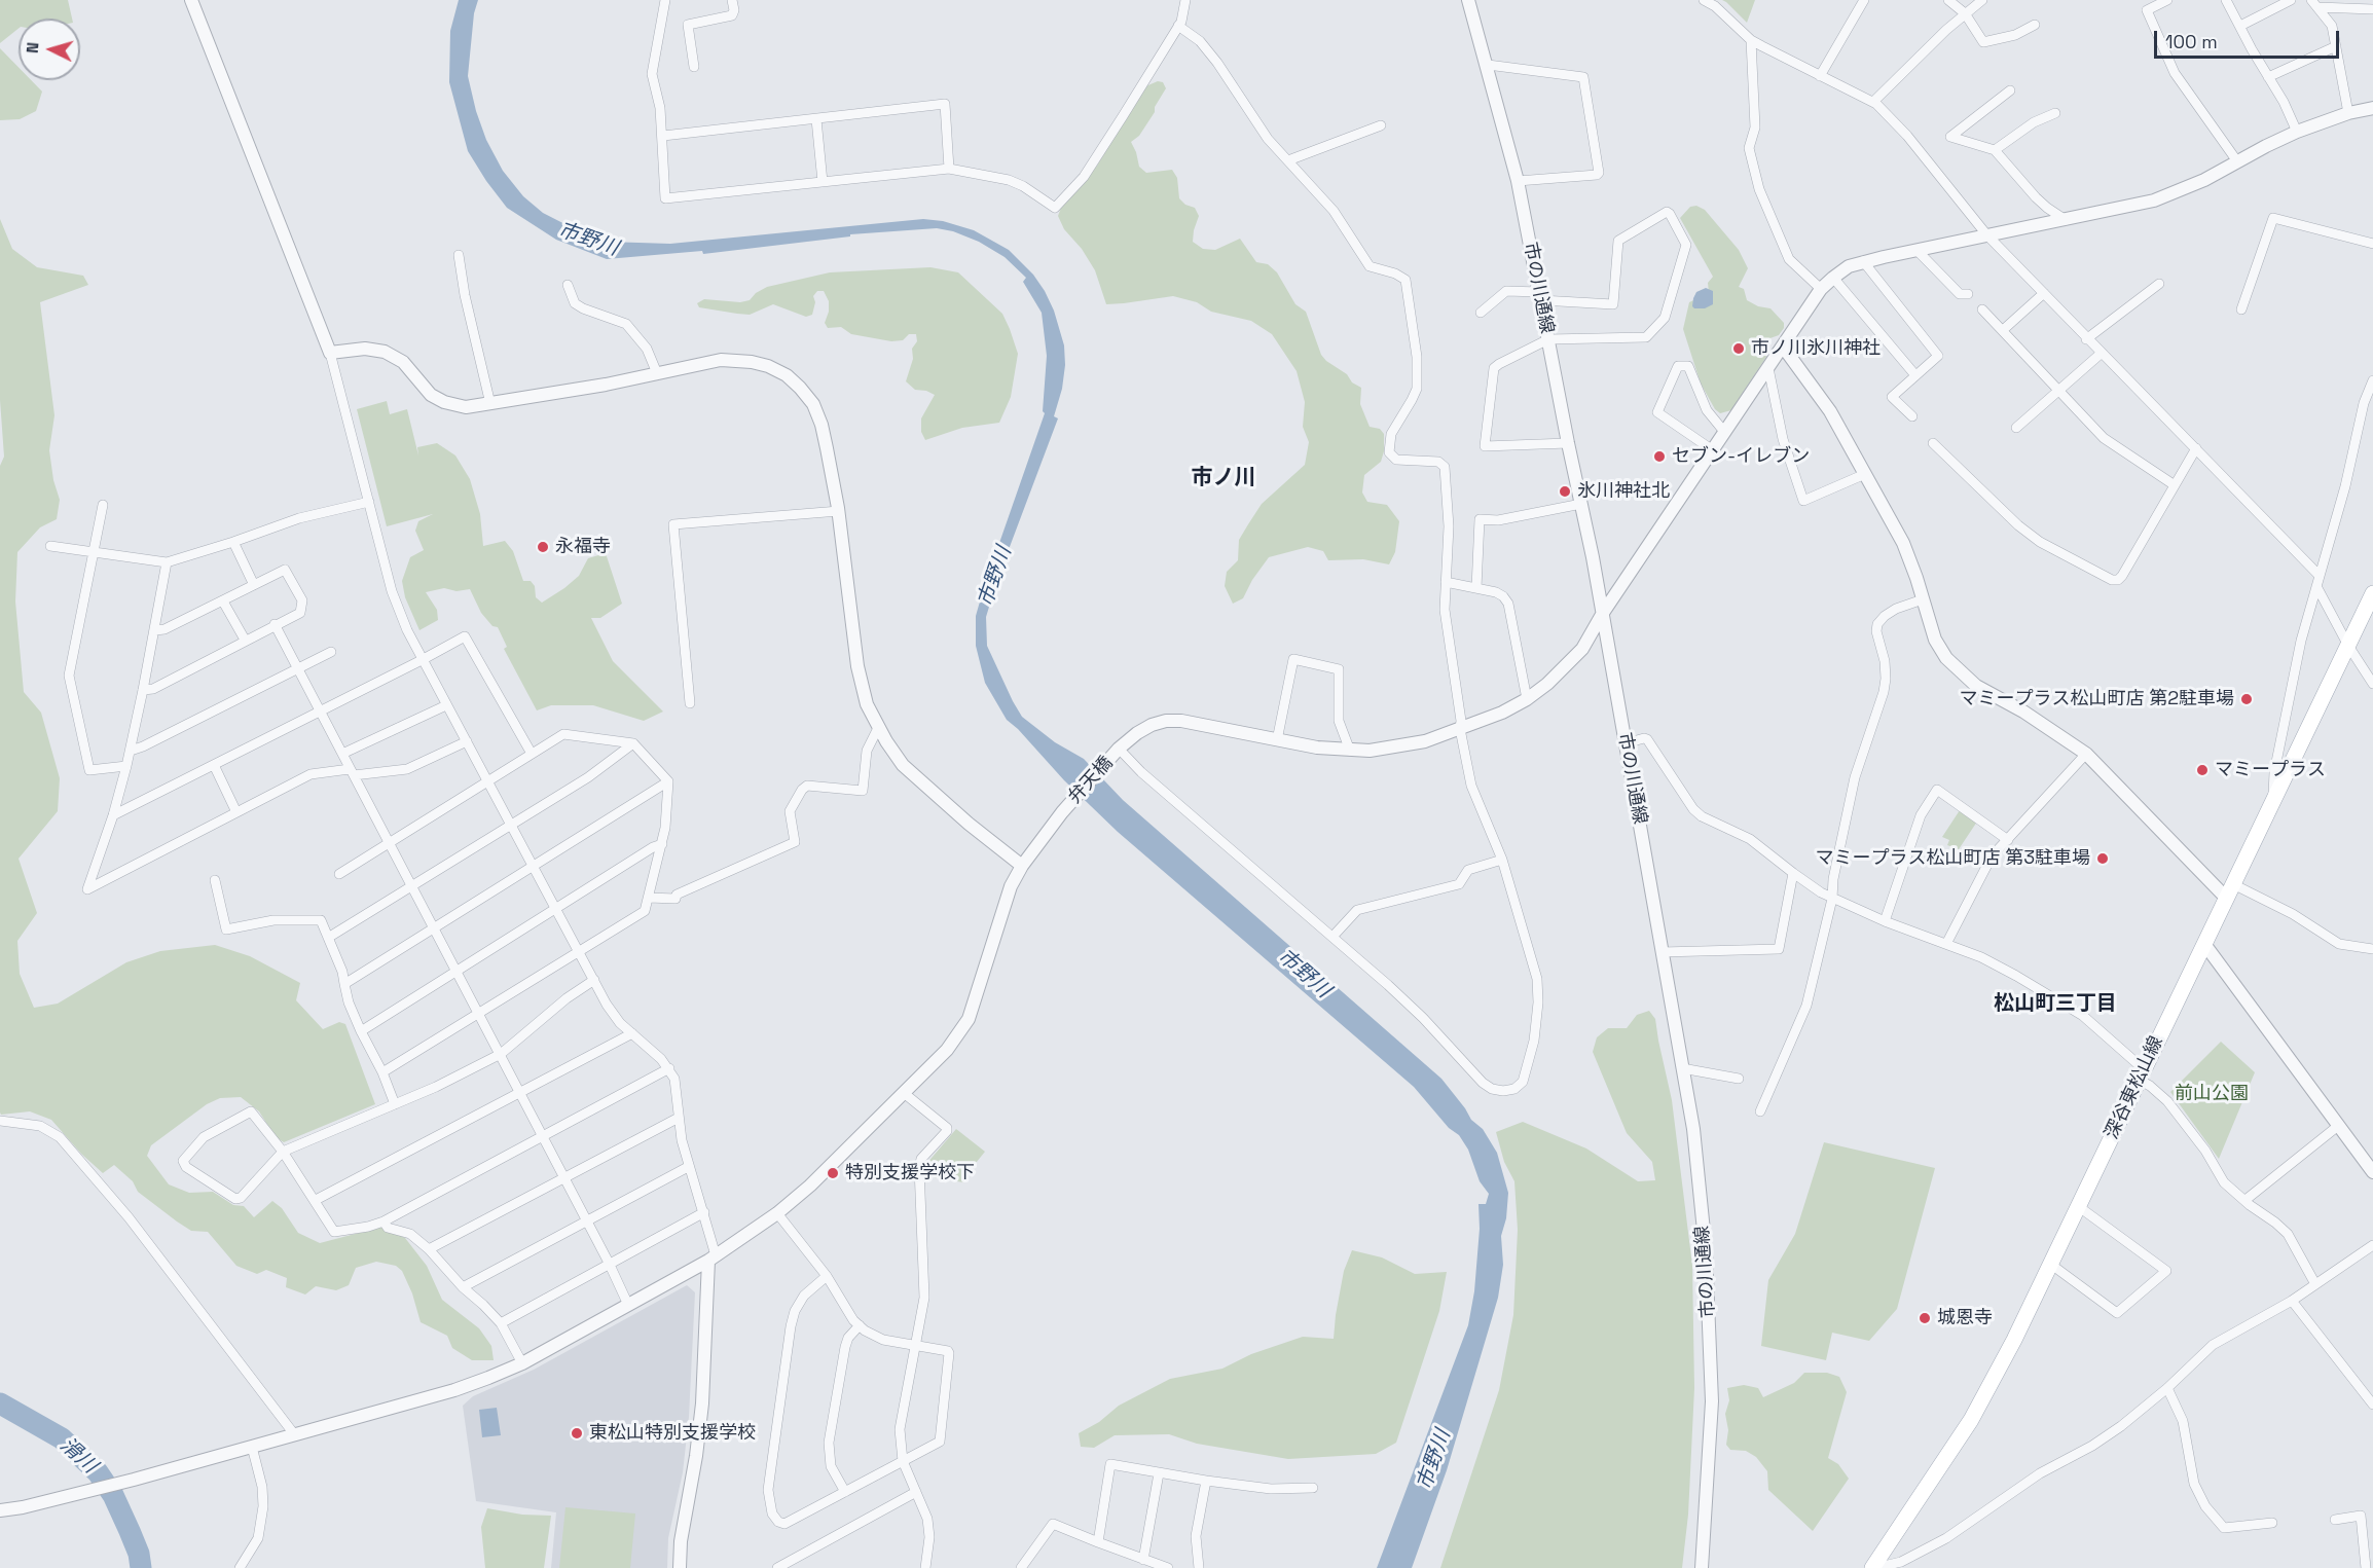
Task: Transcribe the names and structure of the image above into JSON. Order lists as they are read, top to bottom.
{
  "streets": {
    "main road": ["深谷東松山線"],
    "street": ["市の川通線", "弁天橋"]
  },
  "crossings": [
    ["市の川通線", "弁天橋"]
  ],
  "districts": ["市ノ川", "松山町三丁目"],
  "water": ["市野川", "滑川"],
  "parks": ["前山公園"],
  "places": [
    "市ノ川氷川神社",
    "セブン-イレブン",
    "氷川神社北",
    "永福寺",
    "マミープラス松山町店 第2駐車場",
    "マミープラス",
    "マミープラス松山町店 第3駐車場",
    "特別支援学校下",
    "城恩寺",
    "東松山特別支援学校"
  ],
  "scale_bar": "100 m",
  "north": "left"
}
